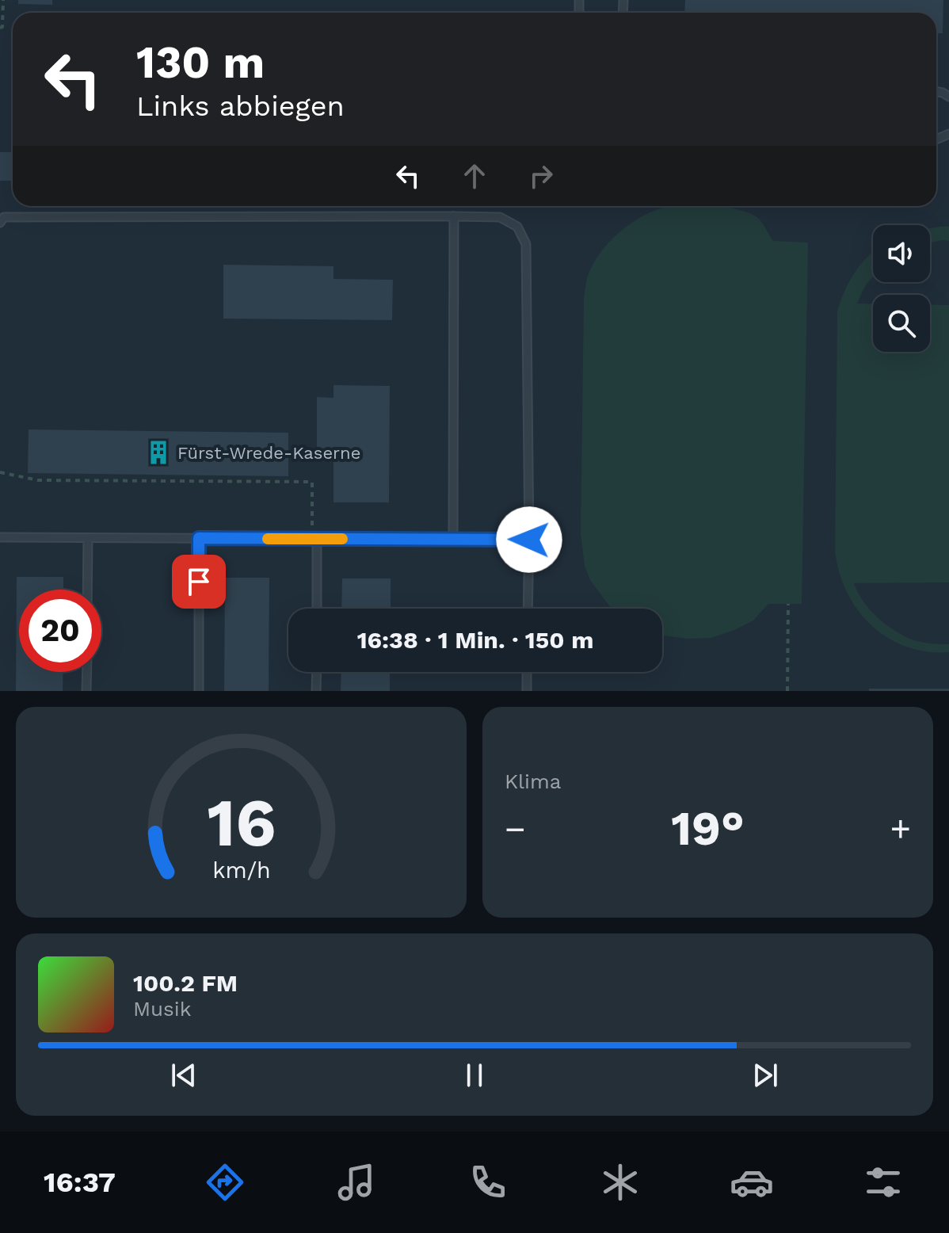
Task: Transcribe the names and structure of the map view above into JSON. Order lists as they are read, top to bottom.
{
  "places": {
    "building": ["Fürst-Wrede-Kaserne"]
  },
  "page": {
    "turn": ["130 m", "Links abbiegen"],
    "limit": "20",
    "trip": "16:38 · 1 Min. · 150 m",
    "tile": "Klima",
    "heat": ["−", "19°", "+"],
    "song": ["100.2 FM", "Musik"],
    "tabs": "16:37",
    "gauge": ["16", "km/h"]
  }
}
